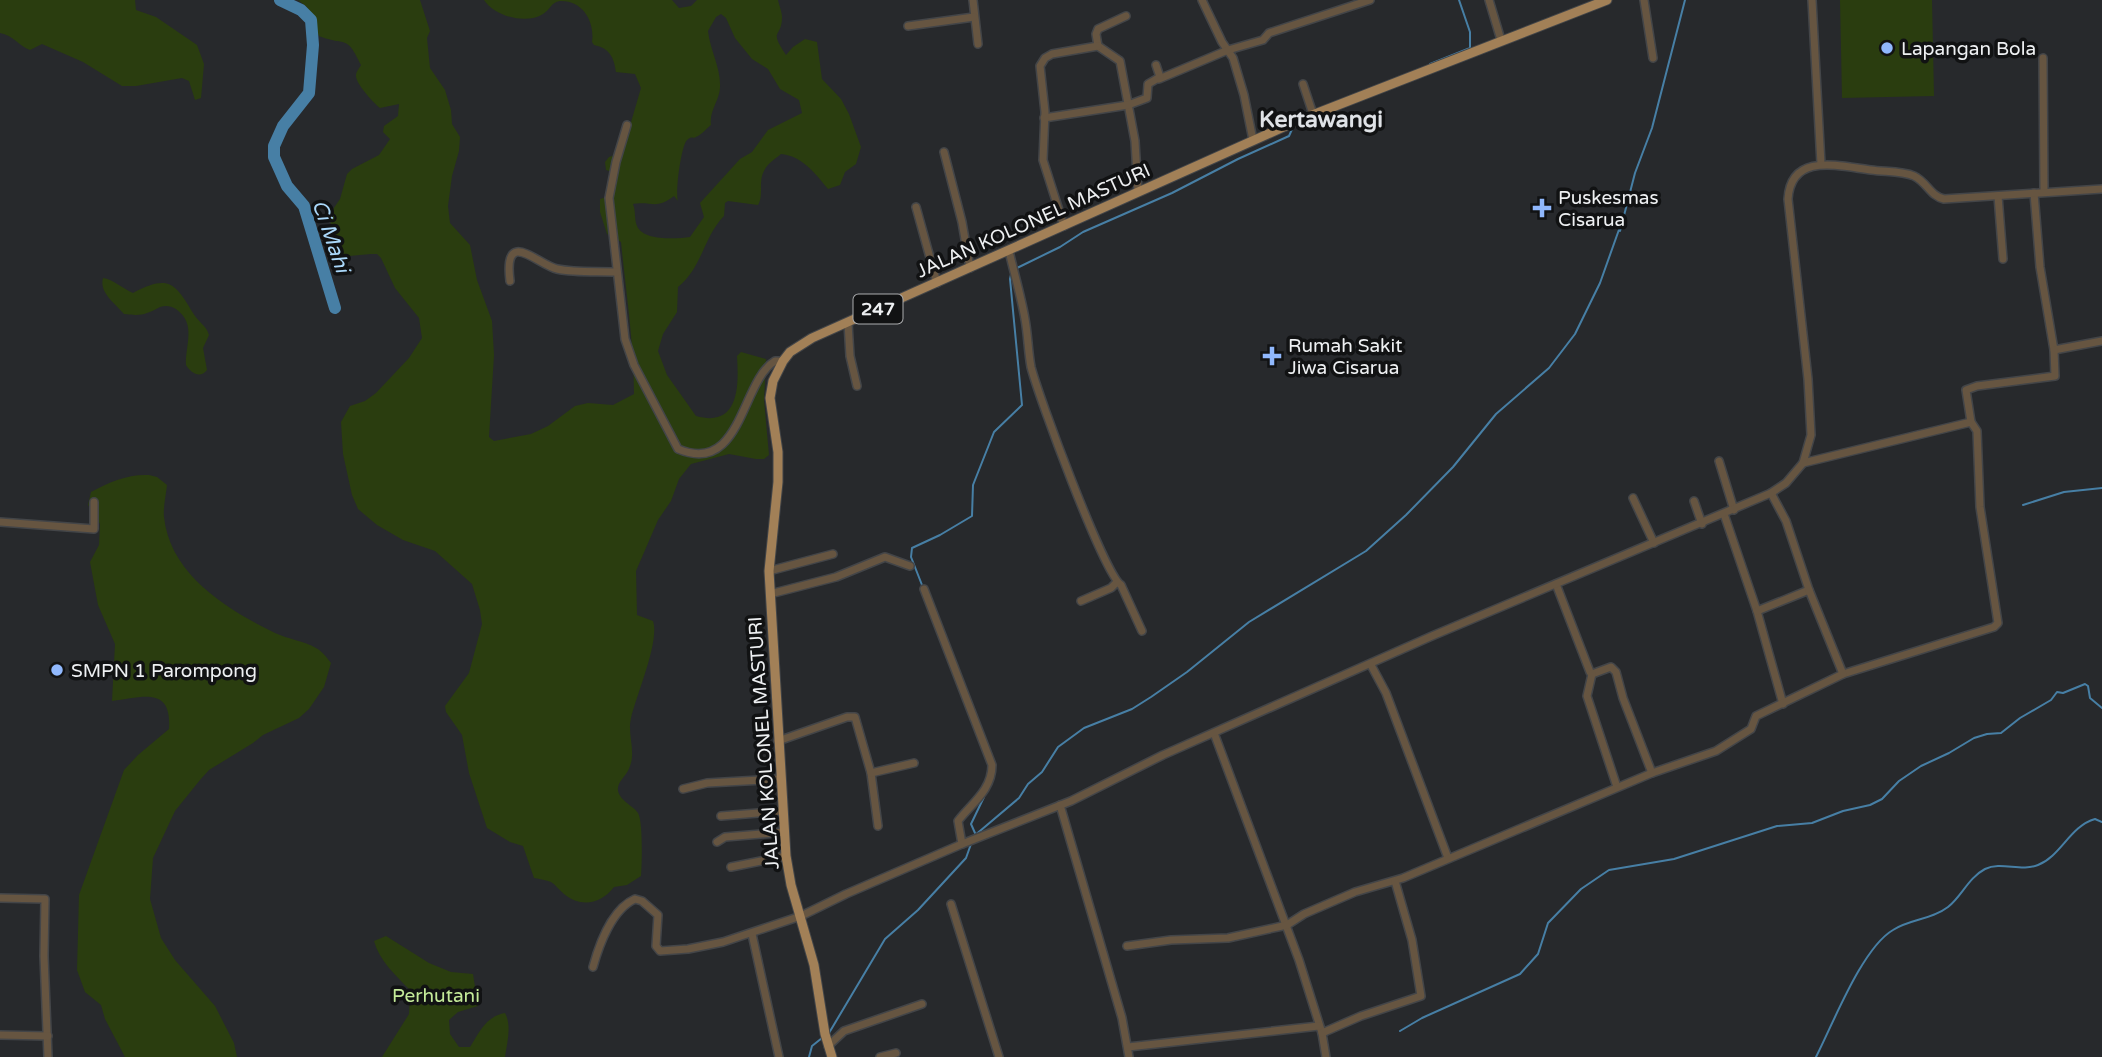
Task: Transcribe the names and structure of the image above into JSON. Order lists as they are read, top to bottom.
{
  "streets": {
    "main road": ["JALAN KOLONEL MASTURI", "247"]
  },
  "districts": ["Kertawangi"],
  "water": ["Ci Mahi"],
  "parks": ["Perhutani"],
  "places": {
    "other": ["Lapangan Bola", "SMPN 1 Parompong"],
    "health": ["Puskesmas Cisarua", "Rumah Sakit Jiwa Cisarua"]
  }
}
